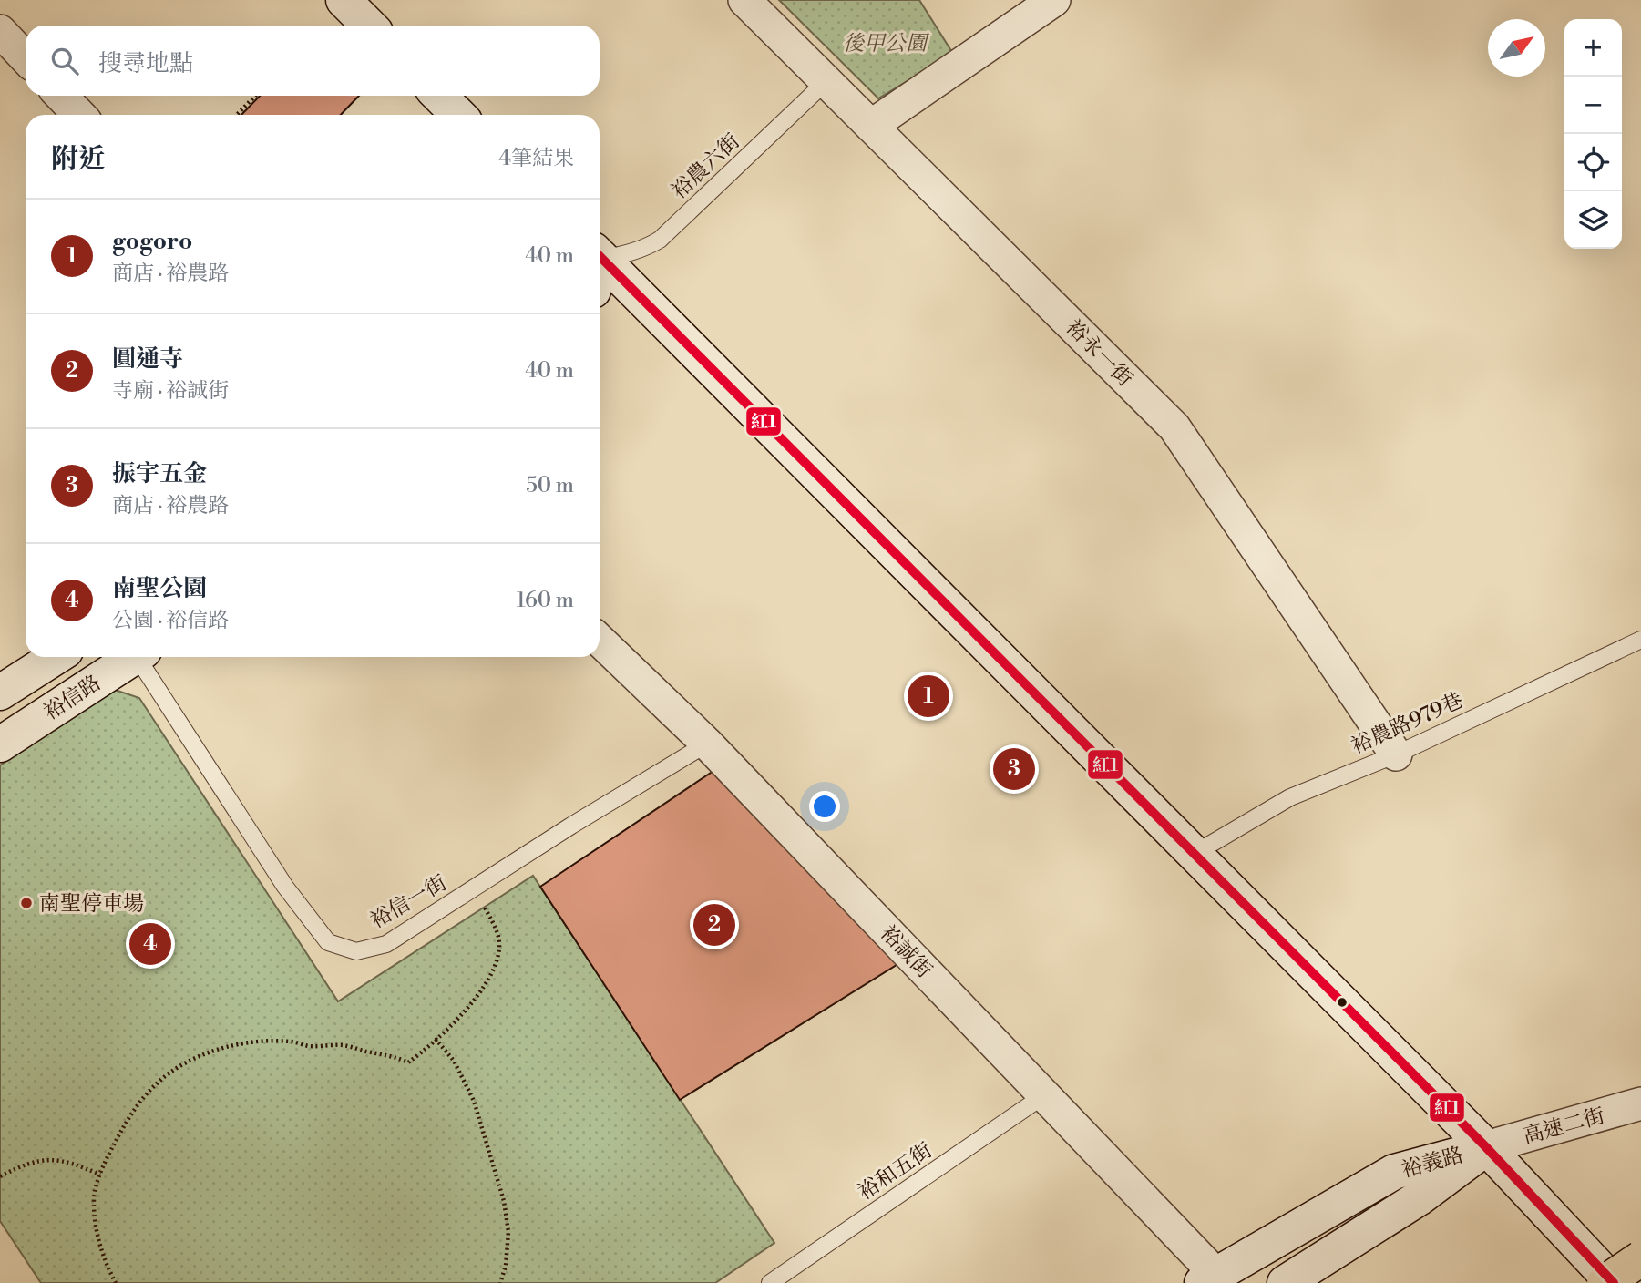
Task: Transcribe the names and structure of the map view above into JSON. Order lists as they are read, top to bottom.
{
  "streets": {
    "street": [
      "裕永一街",
      "裕信路",
      "裕誠街",
      "高速二街",
      "裕義路"
    ],
    "lane": [
      "裕農六街",
      "裕農路979巷",
      "裕信一街",
      "裕和五街"
    ]
  },
  "crossings": [
    ["裕農六街", "裕永一街"],
    ["裕永一街", "裕農路979巷"],
    ["裕信一街", "裕誠街"],
    ["裕誠街", "裕義路"],
    ["裕誠街", "裕和五街"],
    ["高速二街", "裕義路"]
  ],
  "parks": ["後甲公園"],
  "places": ["南聖停車場"],
  "lines": ["transit line 紅1"],
  "north": "top right",
  "page": {
    "map_buttons": ["+", "−"],
    "search": "搜尋地點",
    "heading": ["附近", "4筆結果"],
    "list": [
      {
        "mark": "1",
        "name": "gogoro",
        "note": "商店 · 裕農路",
        "value": "40 m"
      },
      {
        "mark": "2",
        "name": "圓通寺",
        "note": "寺廟 · 裕誠街",
        "value": "40 m"
      },
      {
        "mark": "3",
        "name": "振宇五金",
        "note": "商店 · 裕農路",
        "value": "50 m"
      },
      {
        "mark": "4",
        "name": "南聖公園",
        "note": "公園 · 裕信路",
        "value": "160 m"
      }
    ],
    "pins": [
      "1",
      "3",
      "2",
      "4"
    ]
  }
}
